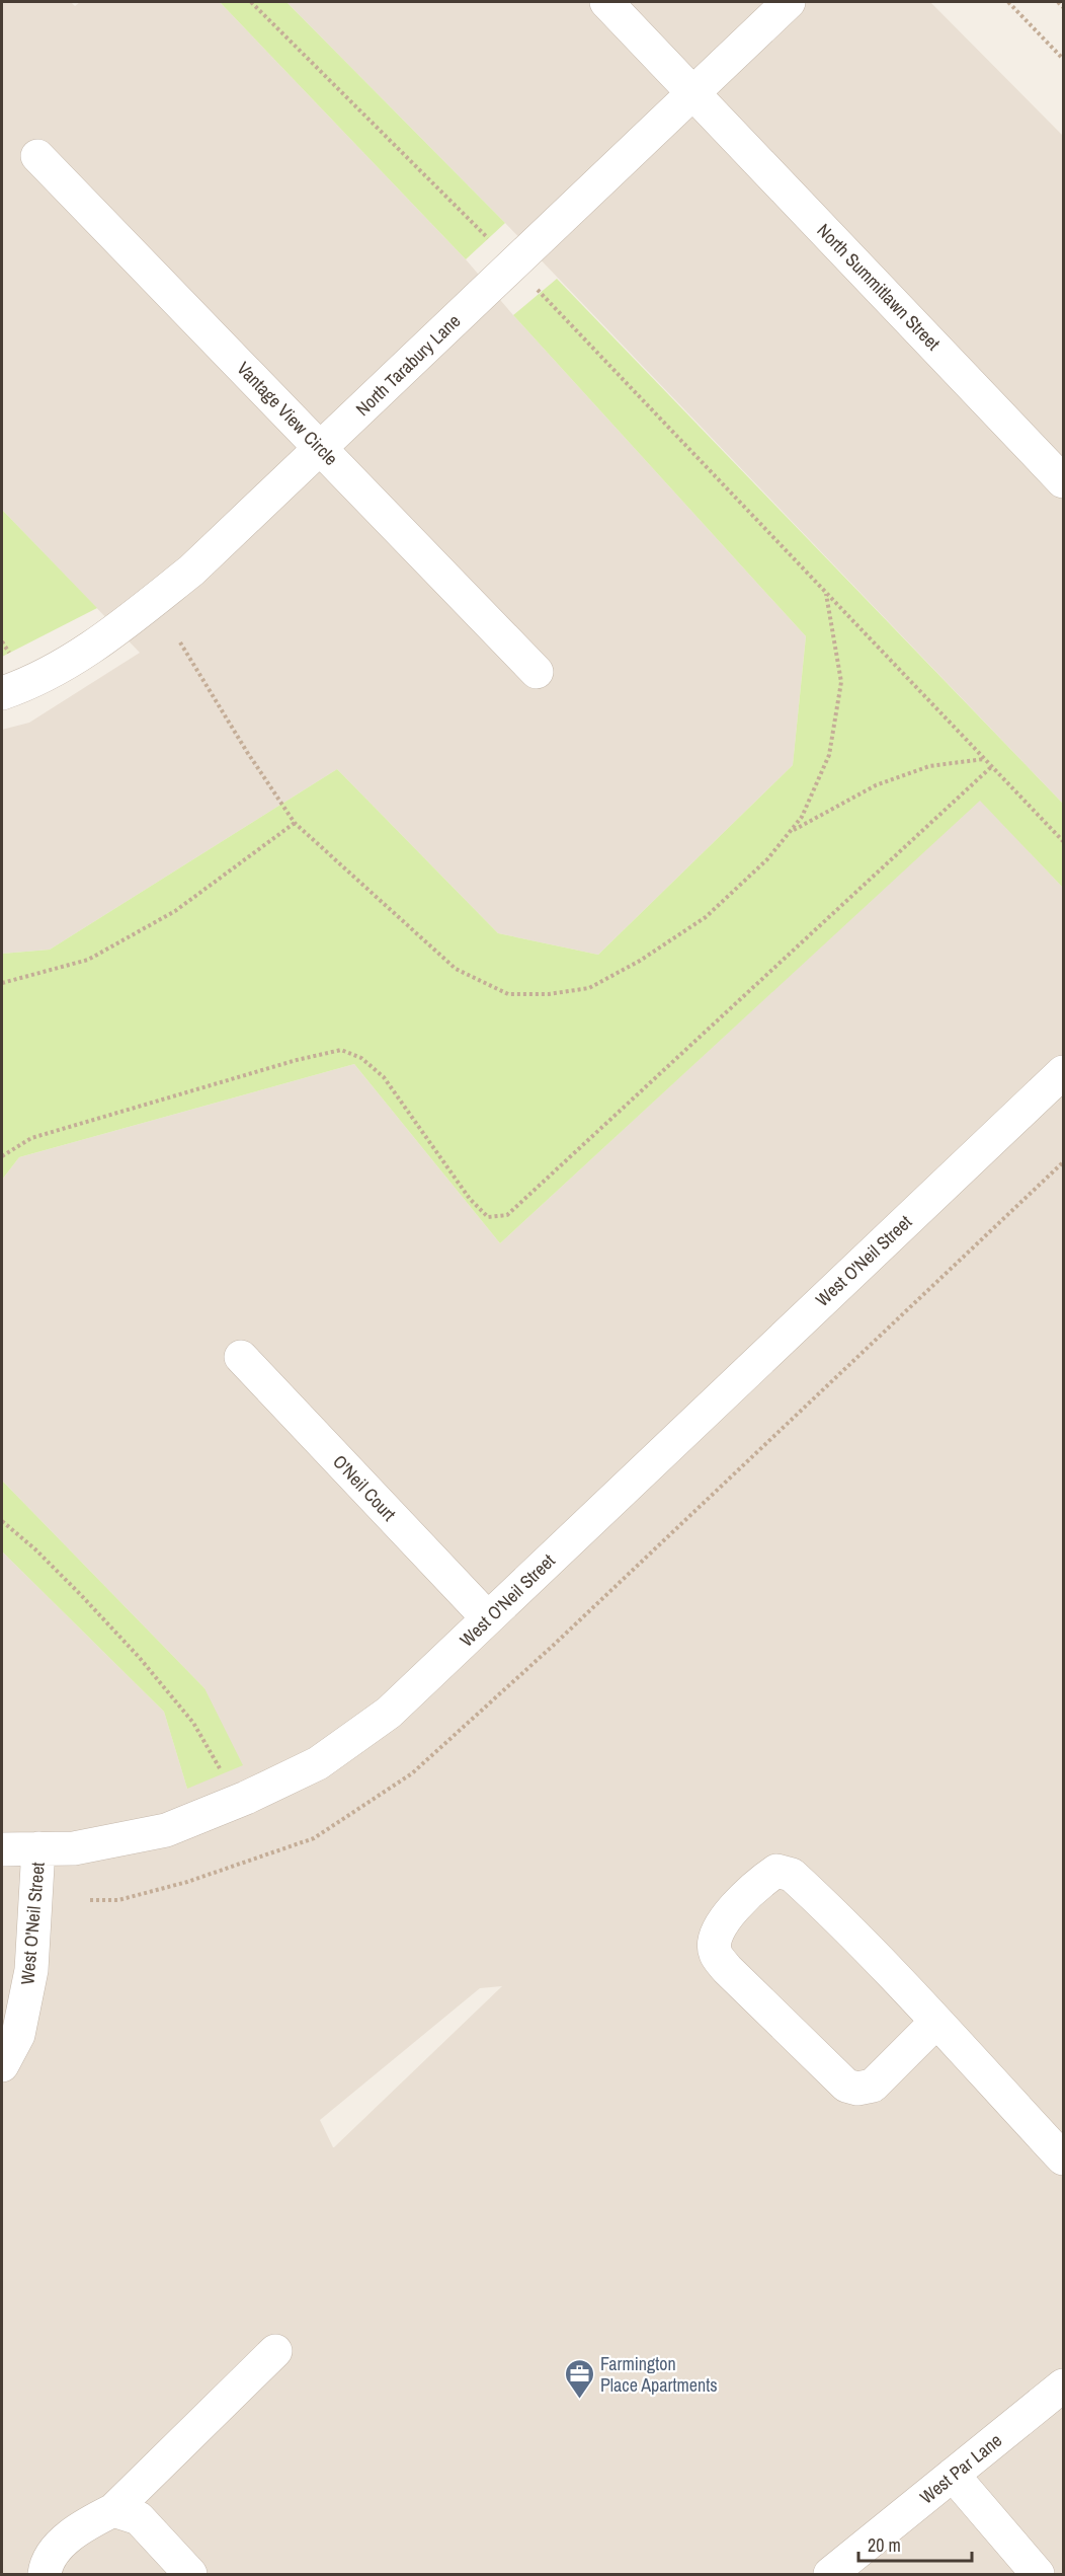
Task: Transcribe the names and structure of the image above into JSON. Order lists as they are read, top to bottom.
{
  "streets": {
    "street": [
      "North Summitlawn Street",
      "North Tarabury Lane",
      "Vantage View Circle",
      "West O'Neil Street",
      "O'Neil Court",
      "West Par Lane"
    ]
  },
  "crossings": [
    ["North Summitlawn Street", "North Tarabury Lane"],
    ["North Tarabury Lane", "Vantage View Circle"],
    ["West O'Neil Street", "O'Neil Court"]
  ],
  "places": {
    "office": ["Farmington Place Apartments"]
  },
  "scale_bar": "20 m"
}
